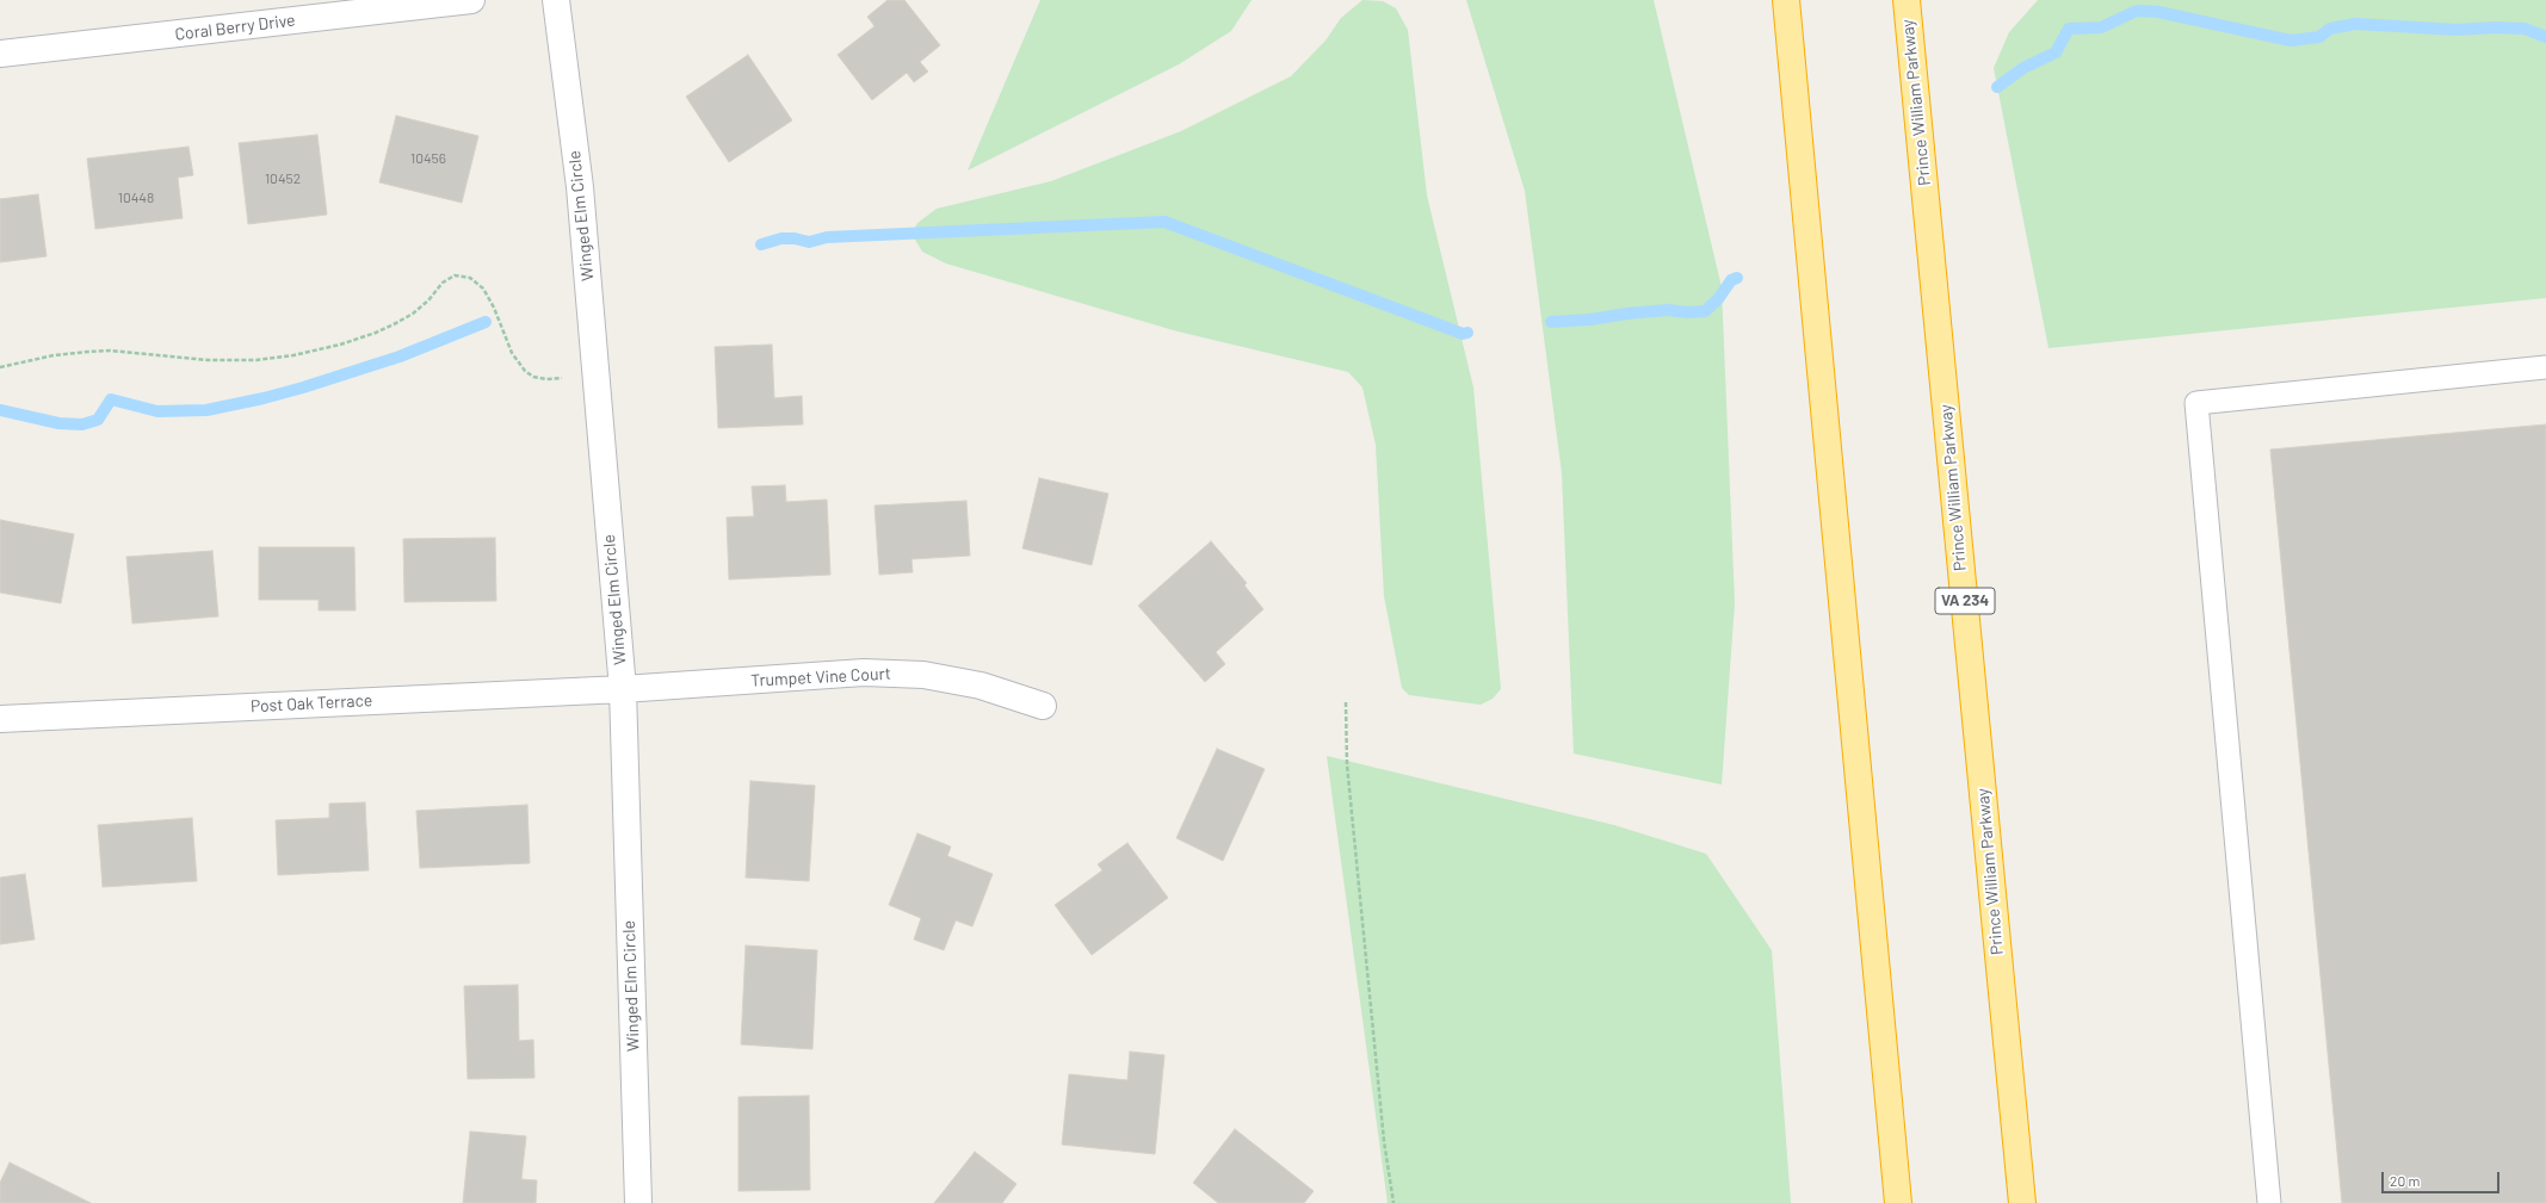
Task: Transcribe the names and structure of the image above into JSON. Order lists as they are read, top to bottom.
{
  "streets": {
    "highway": ["Prince William Parkway", "VA 234"],
    "street": [
      "Coral Berry Drive",
      "Winged Elm Circle",
      "Trumpet Vine Court",
      "Post Oak Terrace"
    ]
  },
  "crossings": [
    ["Winged Elm Circle", "Trumpet Vine Court"],
    ["Winged Elm Circle", "Post Oak Terrace"],
    ["Trumpet Vine Court", "Post Oak Terrace"]
  ],
  "house_numbers": ["10456", "10452", "10448"],
  "scale_bar": "20 m"
}
